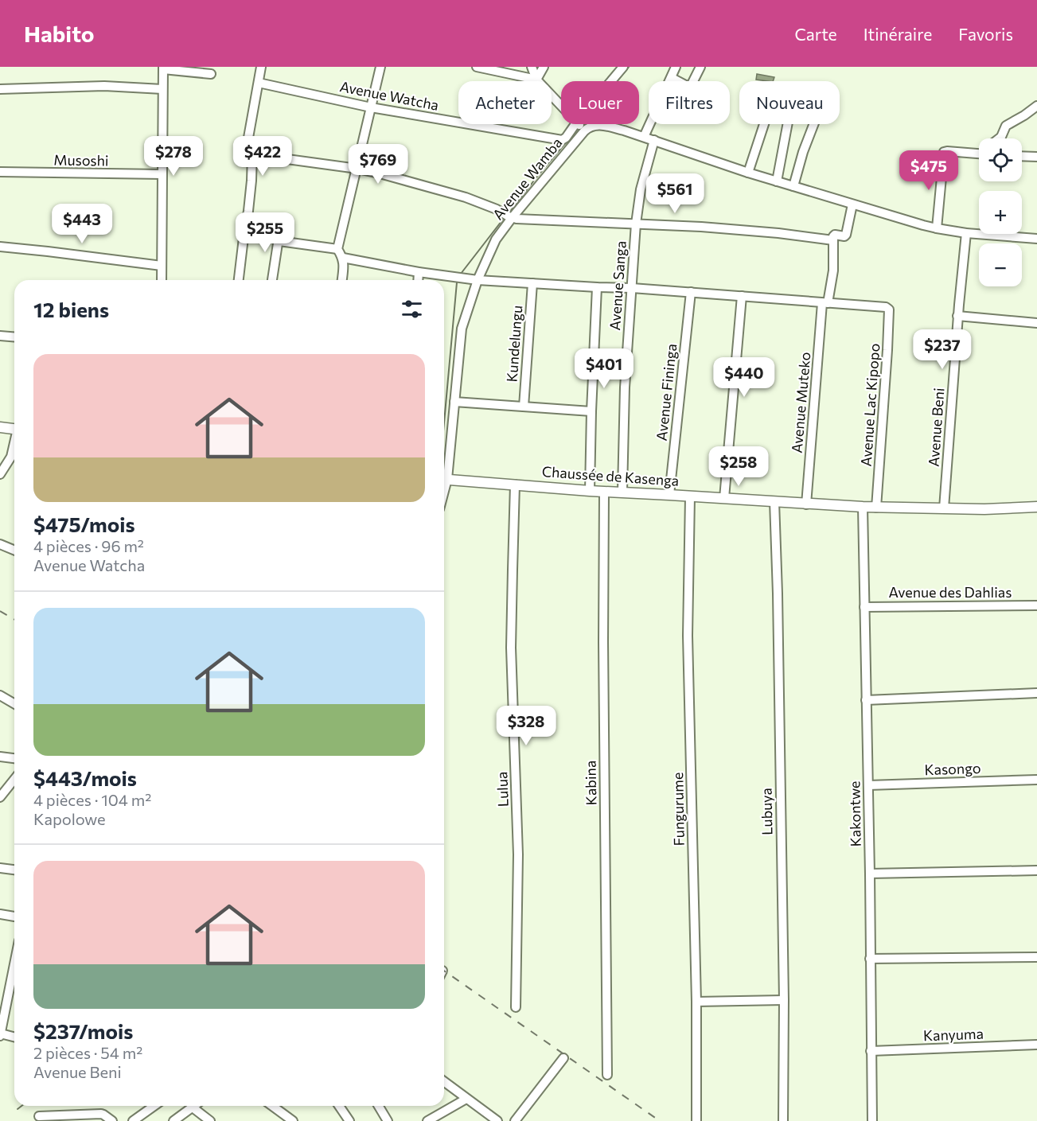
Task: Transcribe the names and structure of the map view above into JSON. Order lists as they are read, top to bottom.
{
  "streets": {
    "main road": ["Chaussée de Kasenga"],
    "street": [
      "Avenue Watcha",
      "Musoshi",
      "Avenue Wamba",
      "Avenue Sanga",
      "Kundelungu",
      "Avenue Fininga",
      "Avenue Muteko",
      "Avenue Lac Kipopo",
      "Avenue Beni",
      "Avenue des Dahlias",
      "Kasongo",
      "Kabina",
      "Lulua",
      "Fungurume",
      "Lubuya",
      "Kakontwe",
      "Kanyuma"
    ]
  },
  "crossings": [
    ["Avenue Sanga", "Chaussée de Kasenga"],
    ["Avenue Fininga", "Chaussée de Kasenga"],
    ["Avenue Muteko", "Avenue Lac Kipopo"],
    ["Avenue Muteko", "Chaussée de Kasenga"],
    ["Avenue Lac Kipopo", "Chaussée de Kasenga"],
    ["Avenue Beni", "Chaussée de Kasenga"],
    ["Chaussée de Kasenga", "Kabina"],
    ["Chaussée de Kasenga", "Lulua"],
    ["Chaussée de Kasenga", "Fungurume"],
    ["Chaussée de Kasenga", "Lubuya"],
    ["Chaussée de Kasenga", "Kakontwe"],
    ["Avenue des Dahlias", "Kakontwe"],
    ["Kasongo", "Kakontwe"],
    ["Kakontwe", "Kanyuma"]
  ],
  "page": {
    "header": "Habito",
    "nav": ["Carte", "Itinéraire", "Favoris"],
    "chip": [
      "Acheter",
      "Louer",
      "Filtres",
      "Nouveau"
    ],
    "price": [
      "$278",
      "$422",
      "$769",
      "$475",
      "$561",
      "$443",
      "$255",
      "$237",
      "$401",
      "$440",
      "$258",
      "$328"
    ],
    "map_buttons": ["+", "−"],
    "heading": "12 biens",
    "list": [
      {
        "name": "$475/mois",
        "note": "4 pièces · 96 m² · Avenue Watcha"
      },
      {
        "name": "$443/mois",
        "note": "4 pièces · 104 m² · Kapolowe"
      },
      {
        "name": "$237/mois",
        "note": "2 pièces · 54 m² · Avenue Beni"
      }
    ]
  }
}
